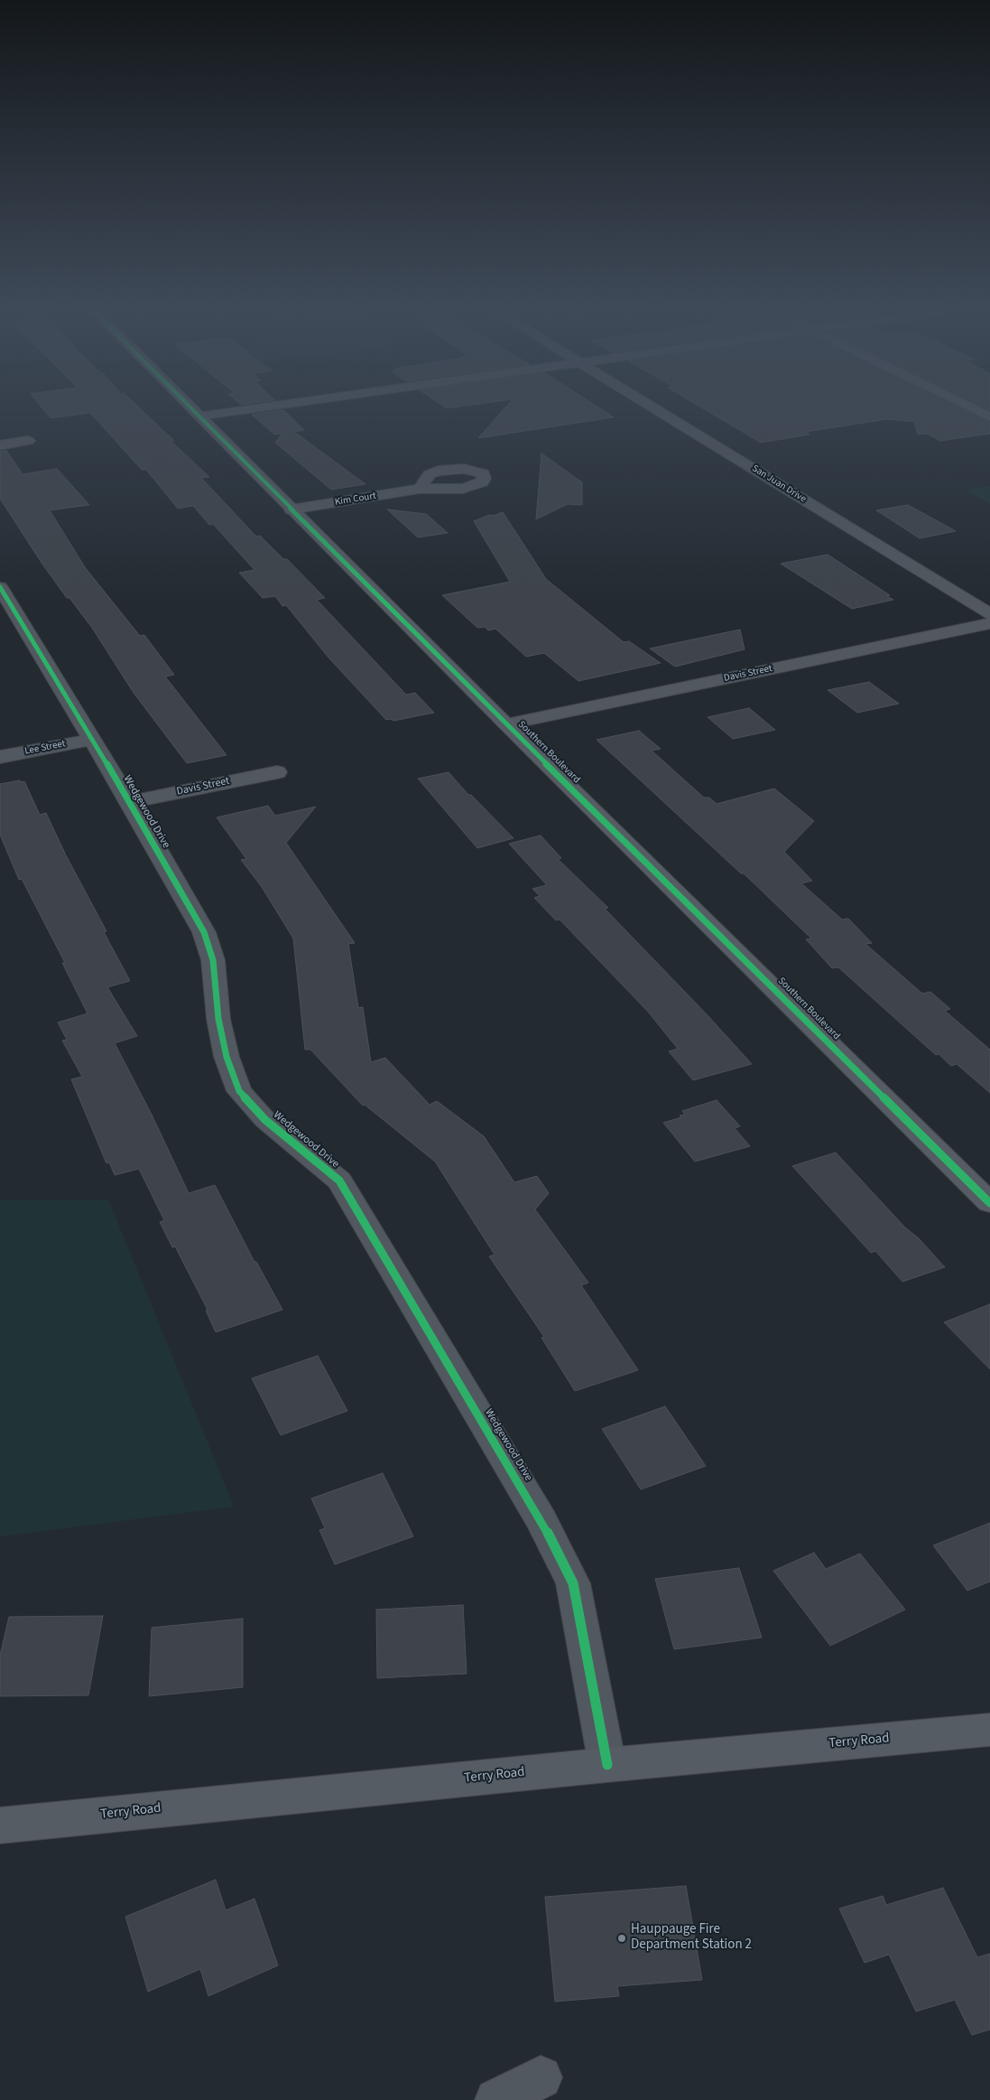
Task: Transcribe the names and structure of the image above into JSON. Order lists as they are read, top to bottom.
{
  "streets": {
    "street": [
      "San Juan Drive",
      "Kim Court",
      "Davis Street",
      "Lee Street",
      "Southern Boulevard",
      "Wedgewood Drive",
      "Terry Road"
    ]
  },
  "crossings": [
    ["Kim Court", "Southern Boulevard"],
    ["Davis Street", "Southern Boulevard"],
    ["Davis Street", "Wedgewood Drive"],
    ["Lee Street", "Wedgewood Drive"],
    ["Wedgewood Drive", "Terry Road"]
  ],
  "places": ["Hauppauge Fire Department Station 2"]
}
